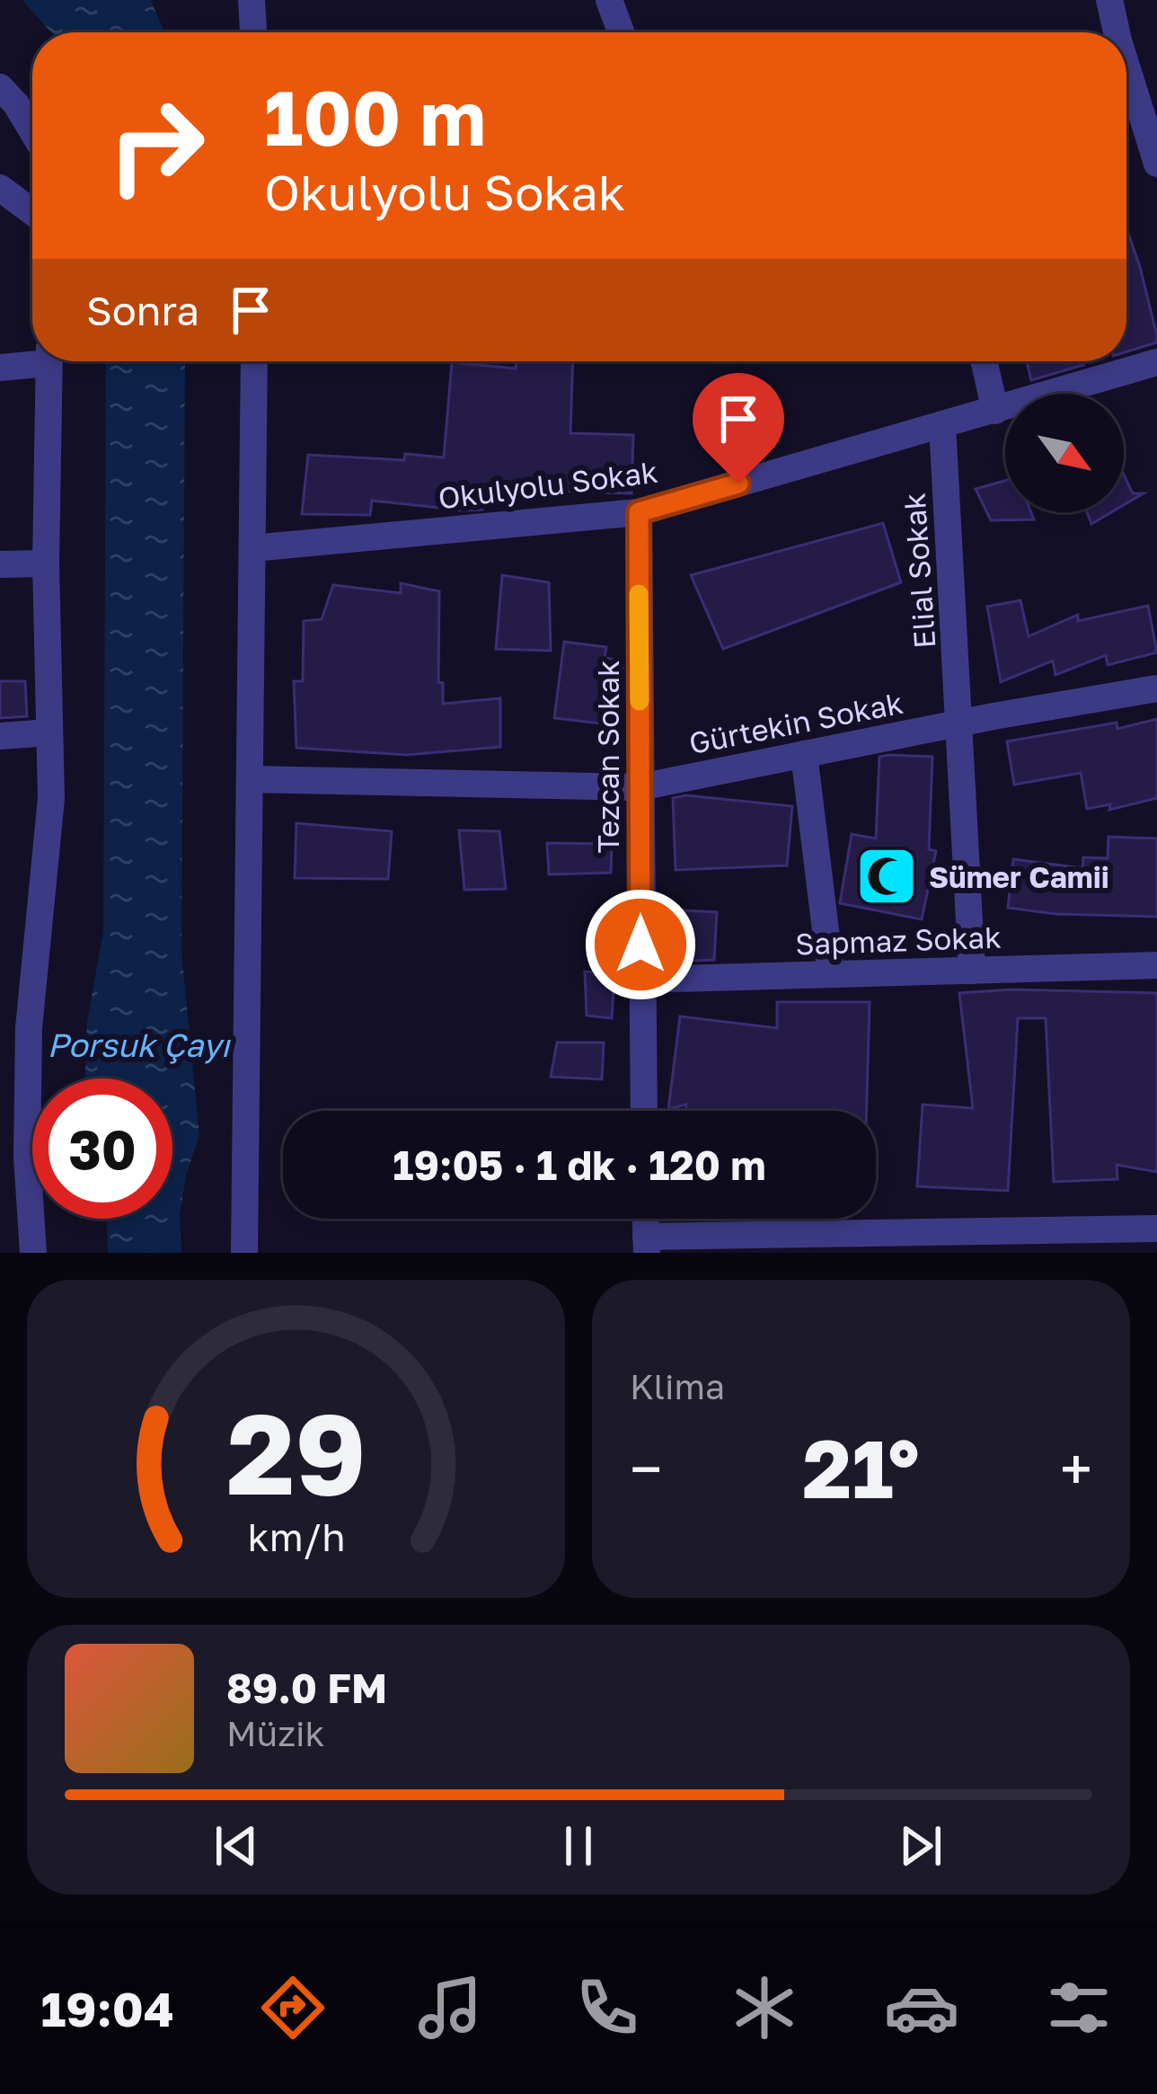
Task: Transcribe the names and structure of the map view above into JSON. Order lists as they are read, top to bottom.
{
  "streets": {
    "street": [
      "Okulyolu Sokak",
      "Elial Sokak",
      "Gürtekin Sokak",
      "Tezcan Sokak",
      "Sapmaz Sokak"
    ]
  },
  "crossings": [
    ["Okulyolu Sokak", "Elial Sokak"],
    ["Okulyolu Sokak", "Tezcan Sokak"],
    ["Elial Sokak", "Gürtekin Sokak"],
    ["Elial Sokak", "Sapmaz Sokak"],
    ["Gürtekin Sokak", "Tezcan Sokak"],
    ["Tezcan Sokak", "Sapmaz Sokak"]
  ],
  "water": ["Porsuk Çayı"],
  "places": {
    "mosque": ["Sümer Camii"]
  },
  "north": "bottom right",
  "page": {
    "turn": ["100 m", "Okulyolu Sokak"],
    "then": "Sonra",
    "limit": "30",
    "trip": "19:05 · 1 dk · 120 m",
    "tile": "Klima",
    "heat": ["−", "21°", "+"],
    "song": ["89.0 FM", "Müzik"],
    "tabs": "19:04",
    "gauge": ["29", "km/h"]
  }
}
